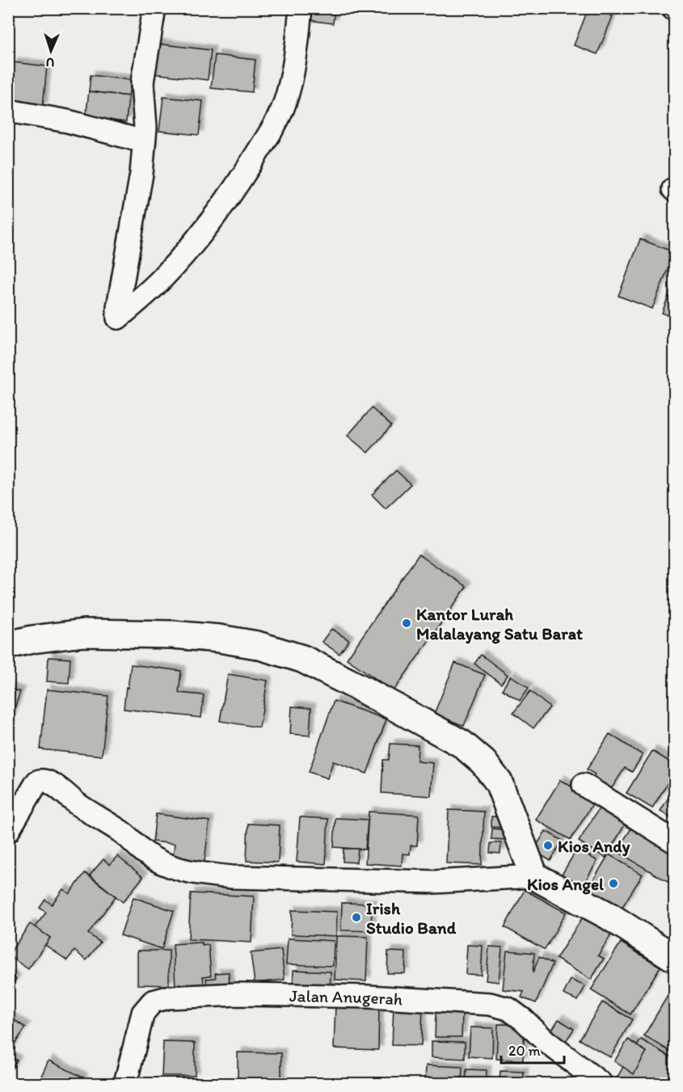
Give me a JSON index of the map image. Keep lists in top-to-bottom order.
{
  "streets": {
    "street": ["Jalan Anugerah"]
  },
  "places": [
    "Kantor Lurah Malalayang Satu Barat",
    "Kios Andy",
    "Kios Angel",
    "Irish Studio Band"
  ],
  "scale_bar": "20 m",
  "north": "bottom"
}
